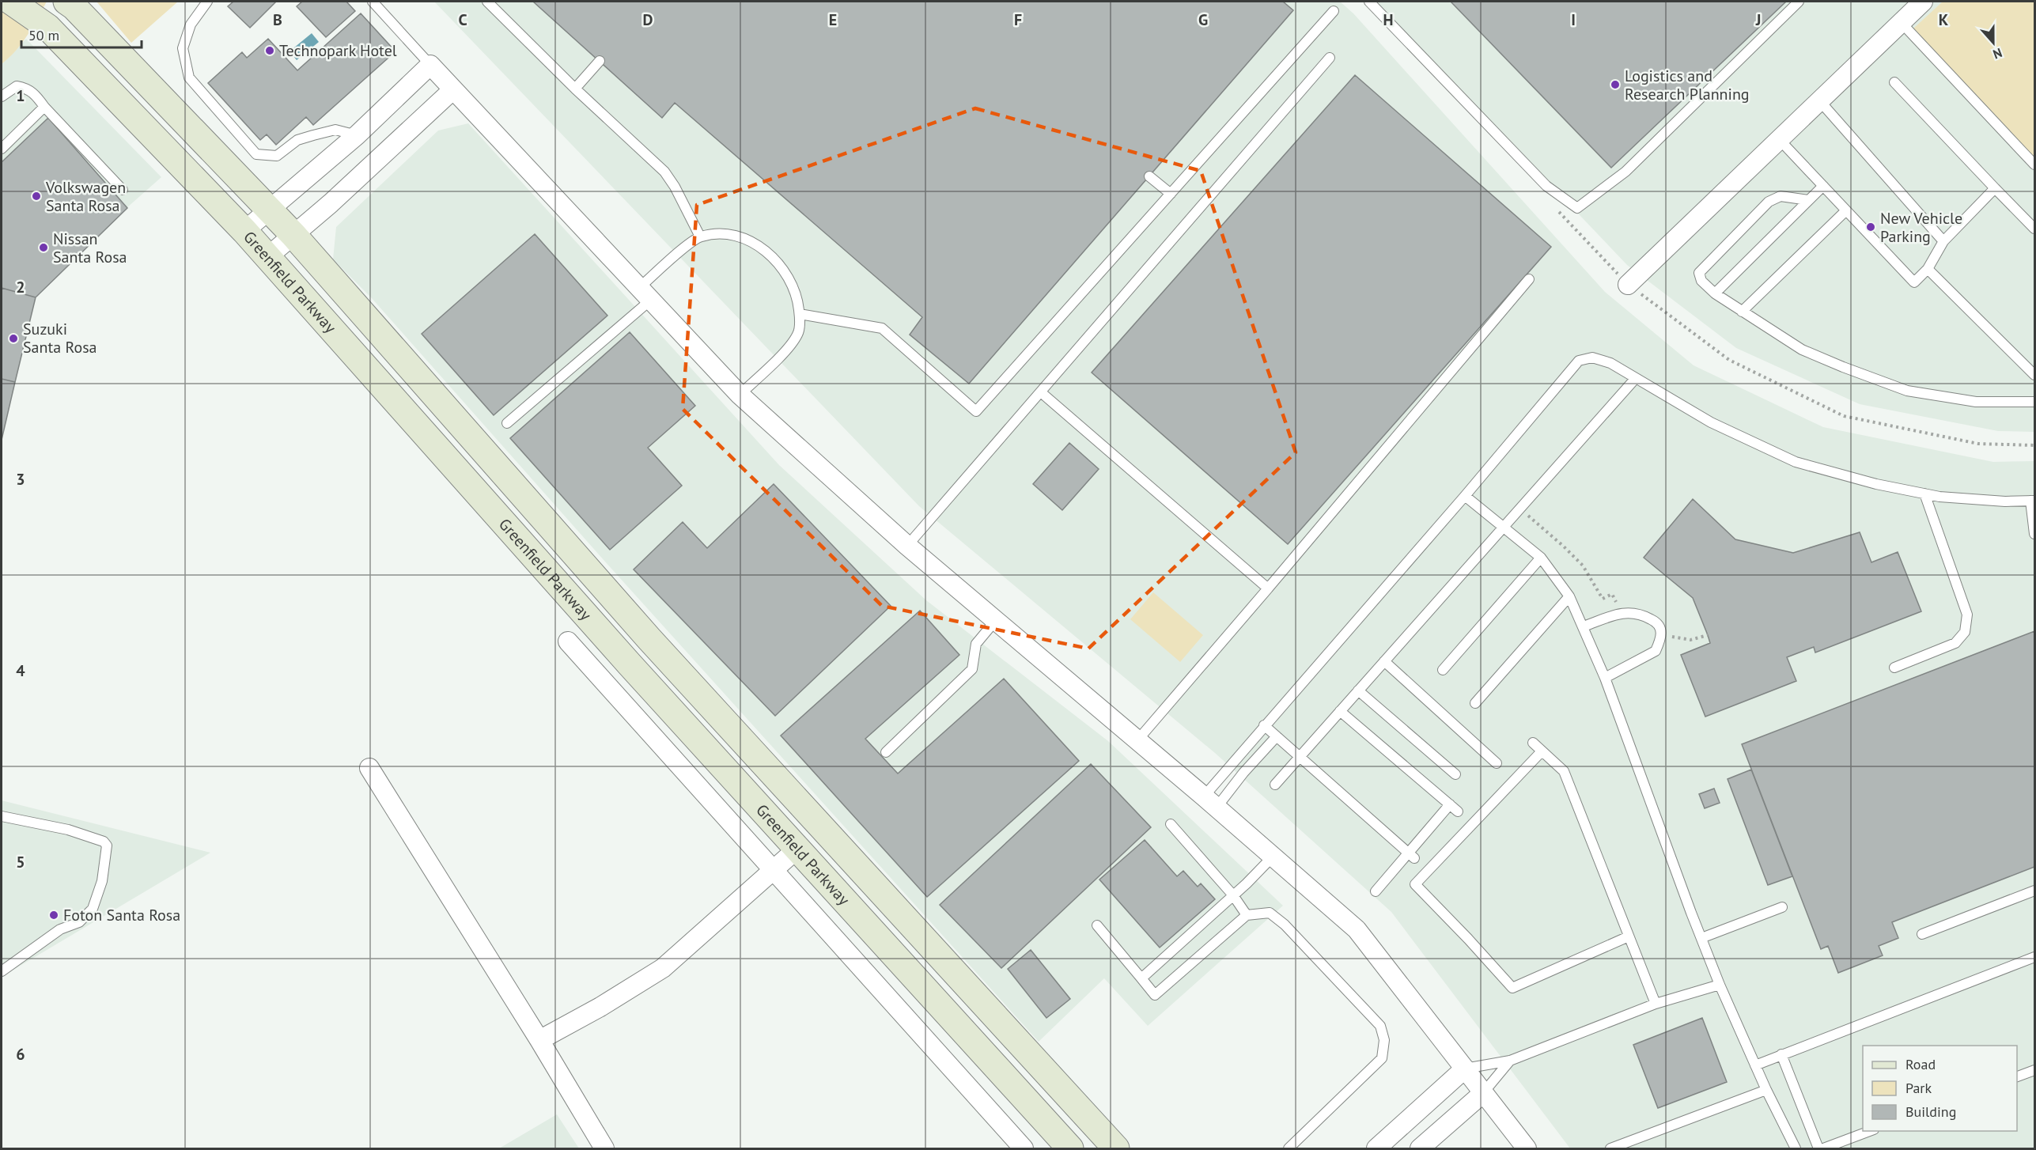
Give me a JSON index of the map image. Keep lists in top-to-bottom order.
{
  "streets": {
    "main road": ["Greenfield Parkway"]
  },
  "places": [
    "Technopark Hotel",
    "Logistics and Research Planning",
    "Volkswagen Santa Rosa",
    "New Vehicle Parking",
    "Nissan Santa Rosa",
    "Suzuki Santa Rosa",
    "Foton Santa Rosa"
  ],
  "legend": ["Road", "Park", "Building"],
  "scale_bar": "50 m",
  "north": "bottom",
  "grid": {
    "columns": [
      "B",
      "C",
      "D",
      "E",
      "F",
      "G",
      "H",
      "I",
      "J",
      "K"
    ],
    "rows": [
      "1",
      "2",
      "3",
      "4",
      "5",
      "6"
    ]
  }
}
